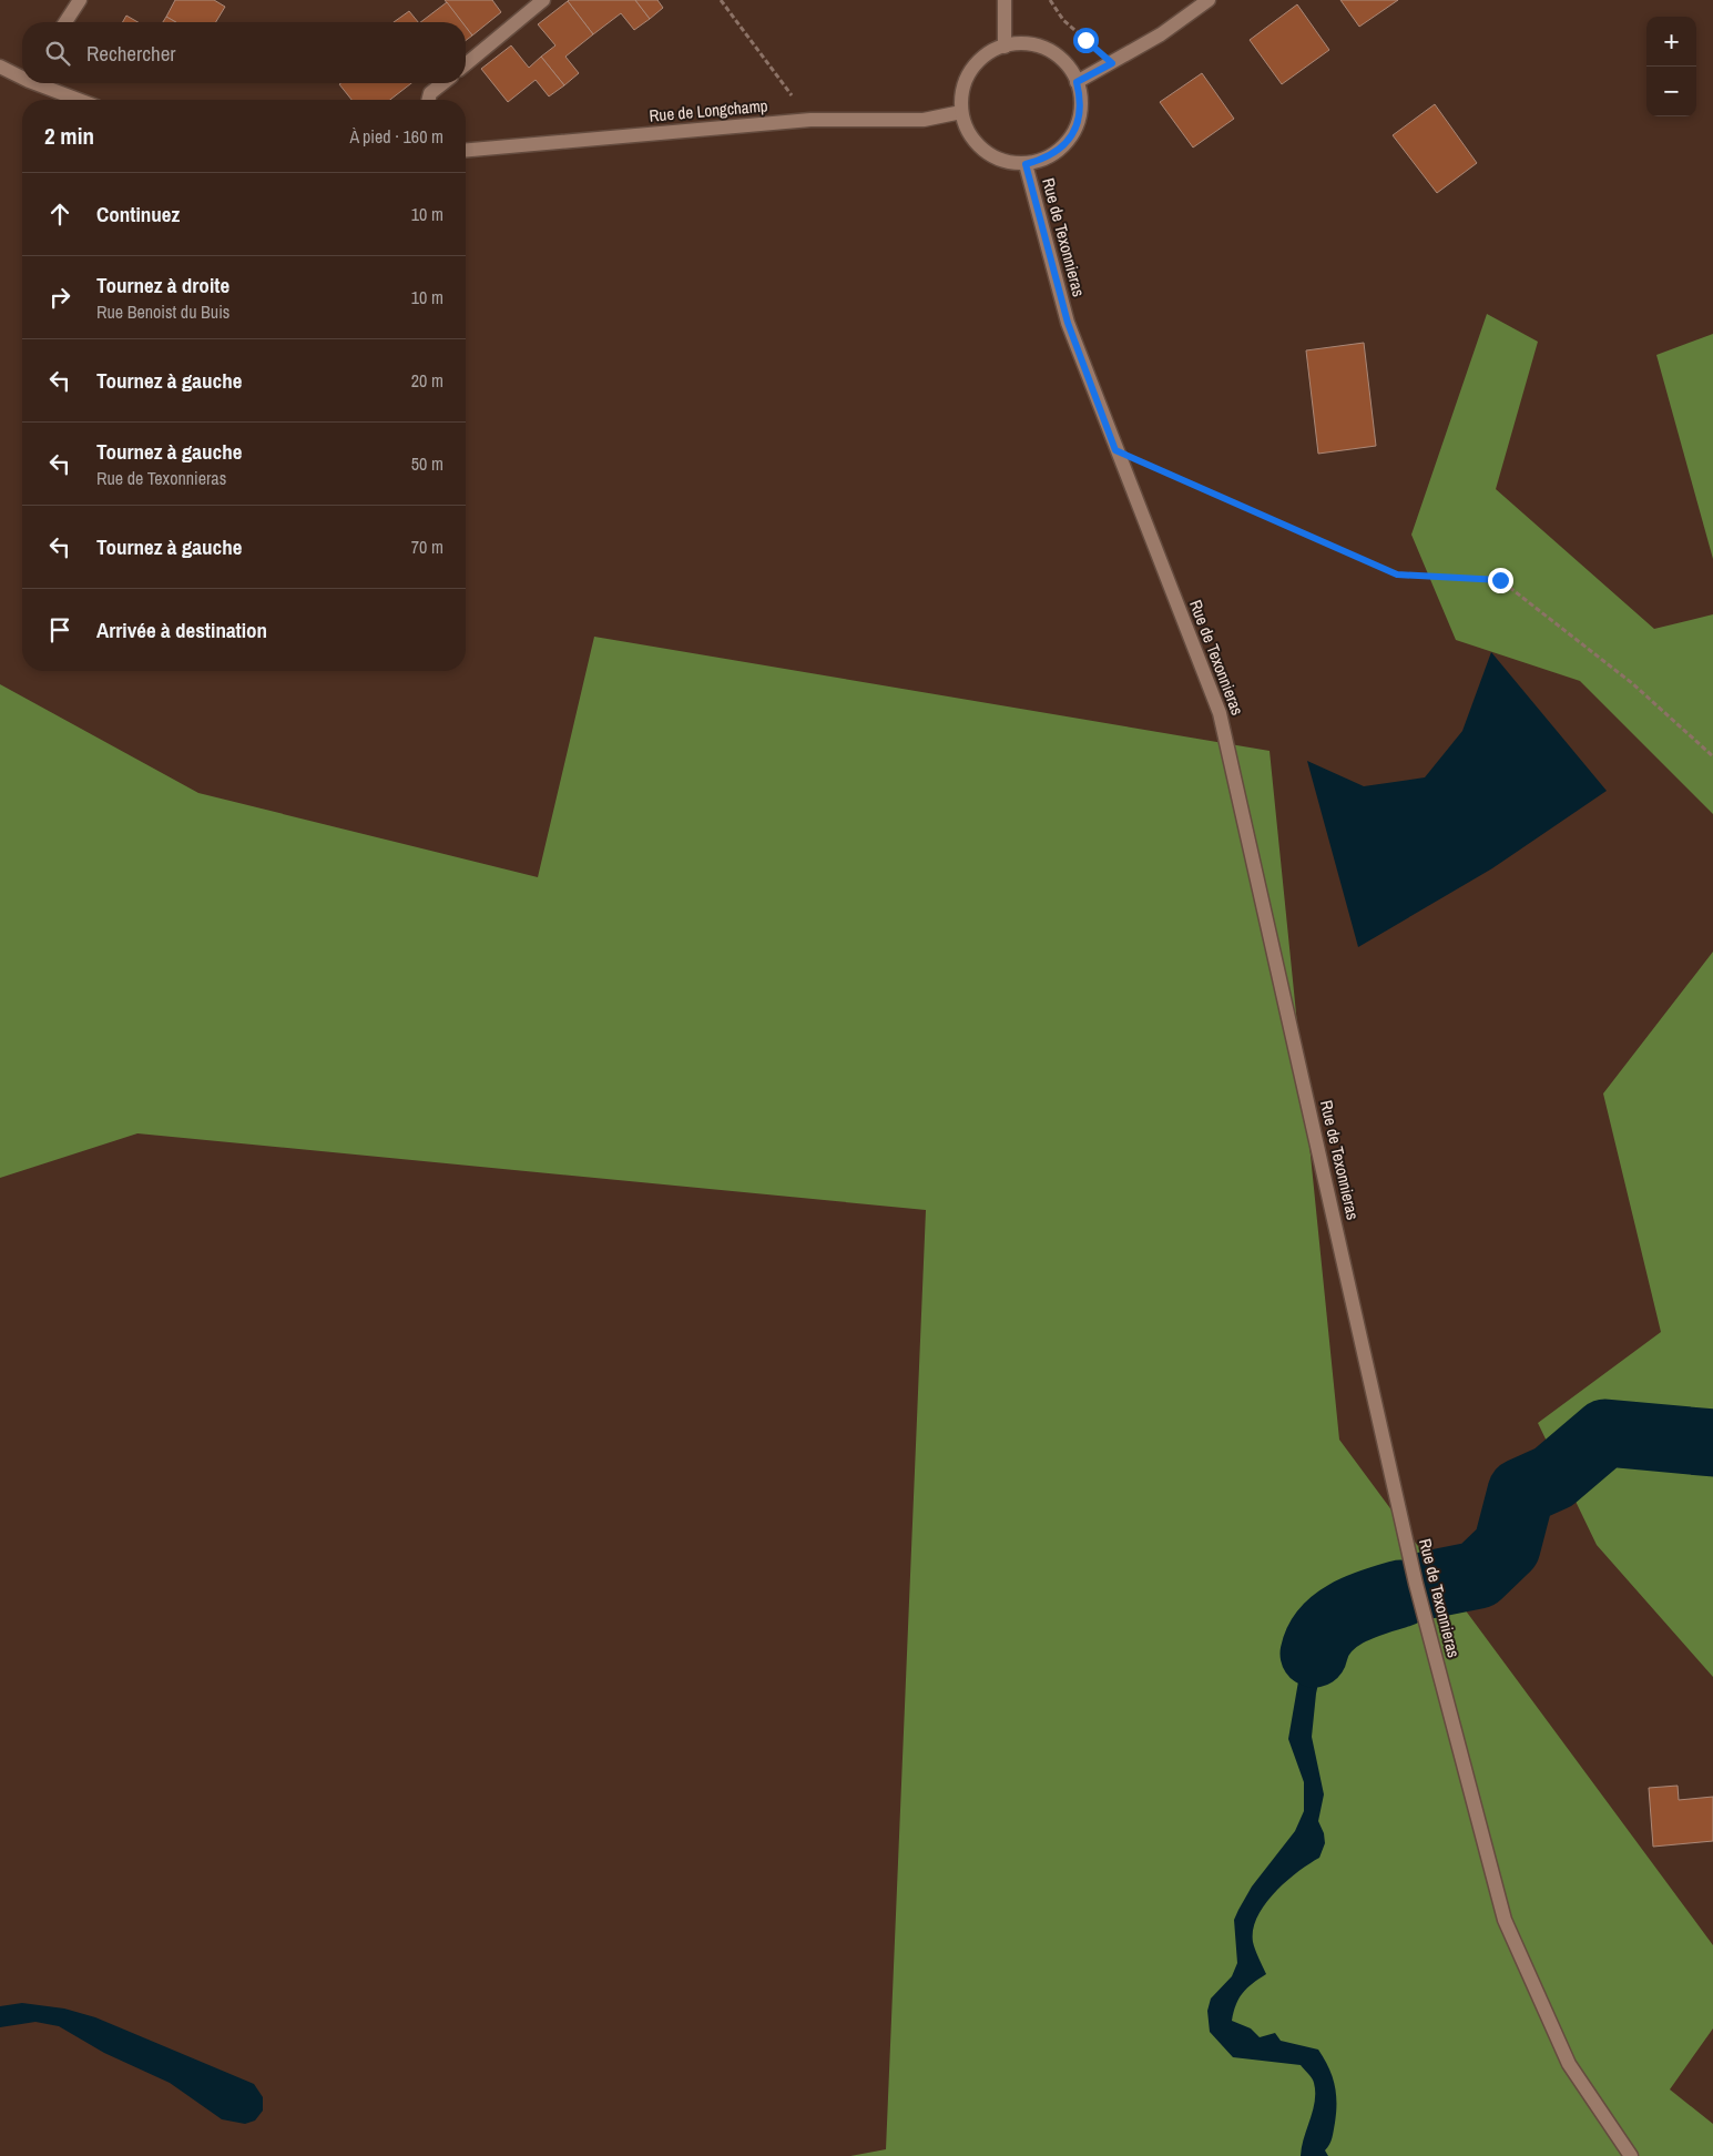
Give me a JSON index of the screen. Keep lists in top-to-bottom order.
{
  "streets": {
    "main road": ["Rue de Longchamp", "Rue de Texonnieras"]
  },
  "crossings": [
    ["Rue de Longchamp", "Rue de Texonnieras"]
  ],
  "page": {
    "map_buttons": ["+", "−"],
    "search": "Rechercher",
    "heading": ["2 min", "À pied · 160 m"],
    "list": [
      ["Continuez", "10 m"],
      ["Tournez à droite", "Rue Benoist du Buis", "10 m"],
      ["Tournez à gauche", "20 m"],
      ["Tournez à gauche", "Rue de Texonnieras", "50 m"],
      ["Tournez à gauche", "70 m"],
      "Arrivée à destination"
    ]
  }
}
